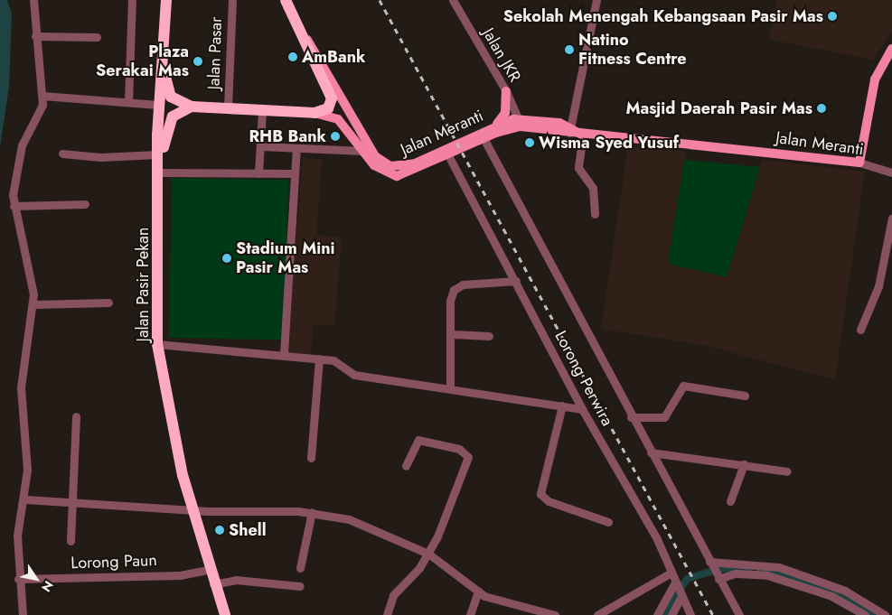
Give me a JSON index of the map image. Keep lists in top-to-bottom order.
{
  "streets": {
    "highway": ["Jalan Pasir Pekan"],
    "main road": ["Jalan Meranti"],
    "street": [
      "Jalan Pasar",
      "Jalan JKR",
      "Lorong Perwira",
      "Lorong Paun"
    ]
  },
  "crossings": [
    ["Jalan JKR", "Jalan Meranti"],
    ["Jalan Meranti", "Lorong Perwira"],
    ["Jalan Pasir Pekan", "Lorong Paun"]
  ],
  "places": [
    "Sekolah Menengah Kebangsaan Pasir Mas",
    "Natino Fitness Centre",
    "AmBank",
    "Plaza Serakai Mas",
    "Masjid Daerah Pasir Mas",
    "RHB Bank",
    "Wisma Syed Yusuf",
    "Stadium Mini Pasir Mas",
    "Shell"
  ],
  "north": "bottom right"
}
